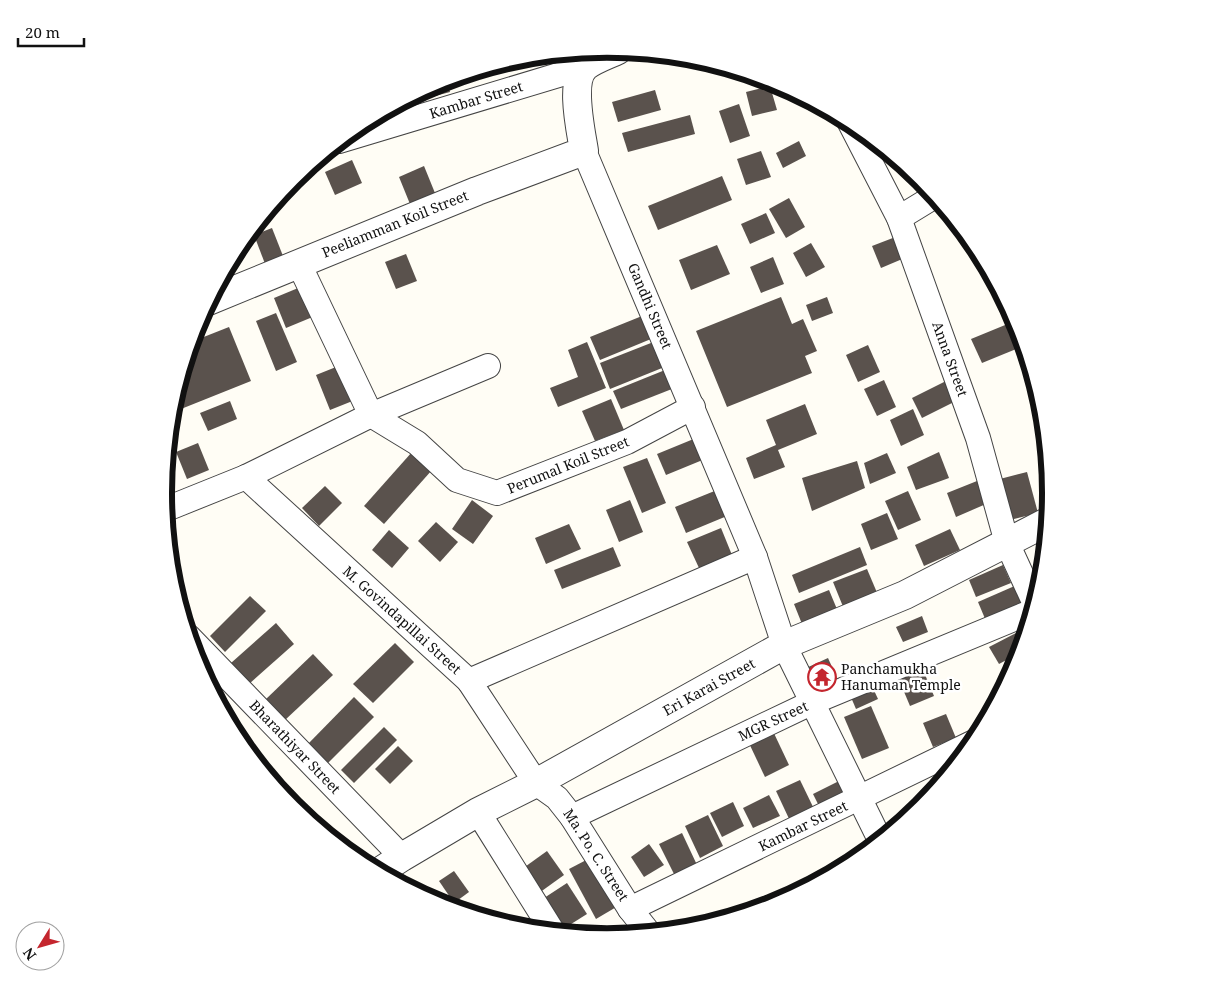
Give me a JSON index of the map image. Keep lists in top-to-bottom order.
{
  "streets": {
    "street": [
      "Kambar Street",
      "Peeliamman Koil Street",
      "Gandhi Street",
      "Anna Street",
      "Perumal Koil Street",
      "M. Govindapillai Street",
      "Eri Karai Street",
      "MGR Street",
      "Bharathiyar Street",
      "Ma. Po. C. Street"
    ]
  },
  "crossings": [
    ["Kambar Street", "Gandhi Street"],
    ["Kambar Street", "Ma. Po. C. Street"],
    ["Peeliamman Koil Street", "Gandhi Street"],
    ["Gandhi Street", "Perumal Koil Street"],
    ["Gandhi Street", "Eri Karai Street"],
    ["Gandhi Street", "MGR Street"],
    ["Anna Street", "Eri Karai Street"],
    ["M. Govindapillai Street", "Eri Karai Street"],
    ["M. Govindapillai Street", "Ma. Po. C. Street"],
    ["Eri Karai Street", "Bharathiyar Street"],
    ["Eri Karai Street", "Ma. Po. C. Street"],
    ["MGR Street", "Ma. Po. C. Street"]
  ],
  "places": {
    "temple": ["Panchamukha Hanuman Temple"]
  },
  "scale_bar": "20 m",
  "north": "bottom left"
}
